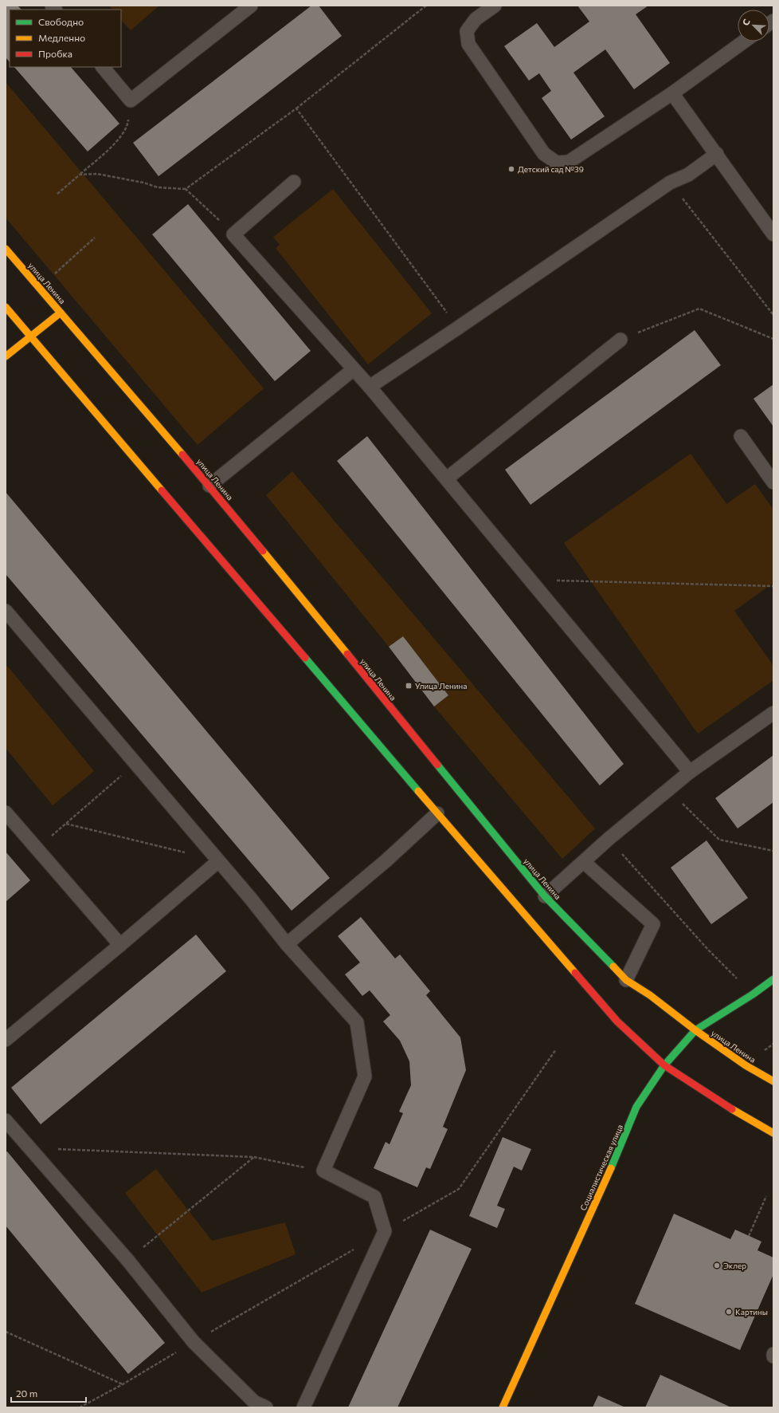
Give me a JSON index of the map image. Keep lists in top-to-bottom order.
{
  "streets": {
    "main road": ["улица Ленина", "Социалистическая улица"]
  },
  "crossings": [
    ["улица Ленина", "Социалистическая улица"]
  ],
  "places": {
    "other": ["Детский сад №39", "Эклер", "Картины"],
    "transit": ["Улица Ленина"]
  },
  "legend": ["Свободно", "Медленно", "Пробка"],
  "scale_bar": "20 m",
  "north": "top left"
}
